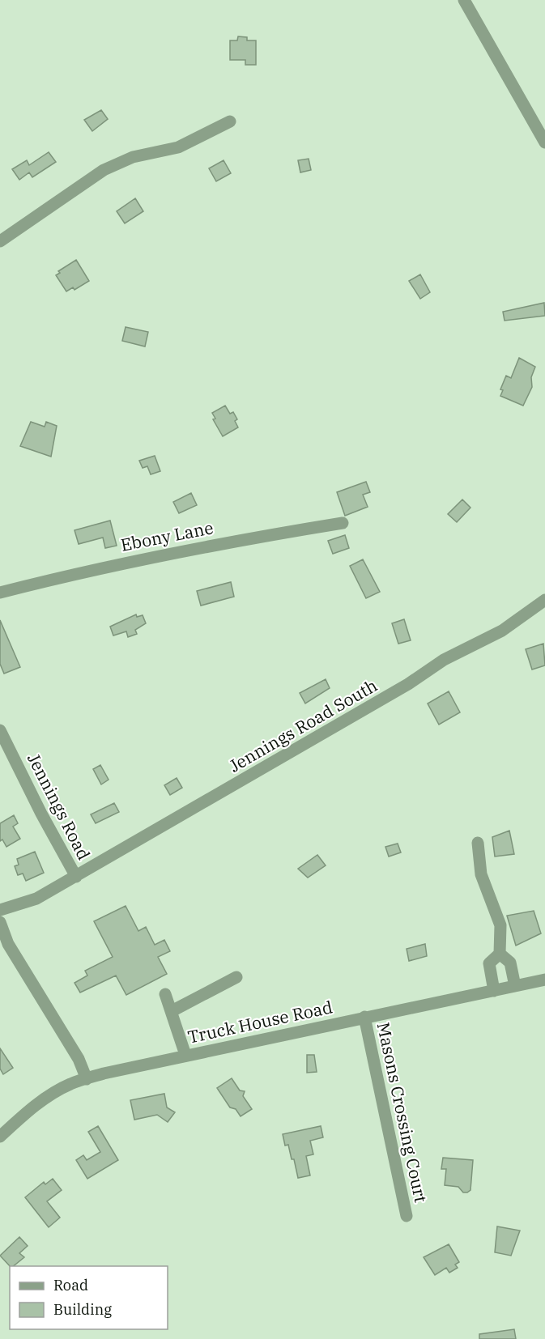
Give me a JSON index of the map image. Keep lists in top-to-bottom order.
{
  "streets": {
    "street": [
      "Ebony Lane",
      "Jennings Road South",
      "Jennings Road",
      "Truck House Road",
      "Masons Crossing Court"
    ]
  },
  "crossings": [
    ["Jennings Road South", "Jennings Road"],
    ["Truck House Road", "Masons Crossing Court"]
  ],
  "legend": ["Road", "Building"]
}
